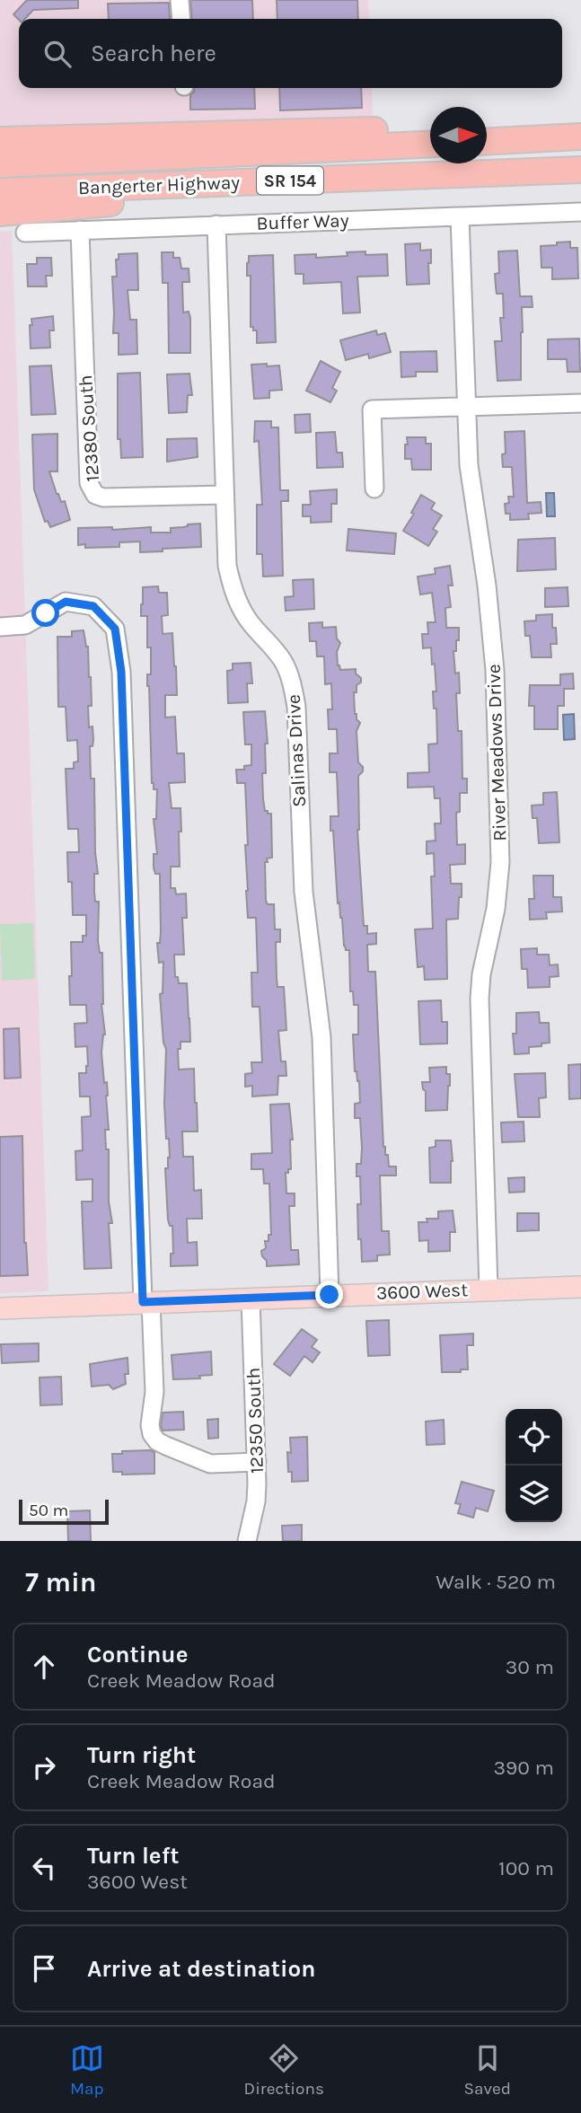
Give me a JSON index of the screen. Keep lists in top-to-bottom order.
{
  "streets": {
    "highway": ["SR 154", "Bangerter Highway"],
    "main road": ["3600 West"],
    "street": [
      "Buffer Way",
      "12380 South",
      "Salinas Drive",
      "River Meadows Drive",
      "12350 South"
    ]
  },
  "crossings": [
    ["Buffer Way", "12380 South"],
    ["Buffer Way", "Salinas Drive"],
    ["Buffer Way", "River Meadows Drive"],
    ["12380 South", "Salinas Drive"],
    ["Salinas Drive", "3600 West"],
    ["River Meadows Drive", "3600 West"],
    ["3600 West", "12350 South"]
  ],
  "scale_bar": "50 m",
  "north": "right",
  "page": {
    "search": "Search here",
    "scale": "50 m",
    "heading": ["7 min", "Walk · 520 m"],
    "list": [
      ["Continue", "Creek Meadow Road", "30 m"],
      ["Turn right", "Creek Meadow Road", "390 m"],
      ["Turn left", "3600 West", "100 m"],
      "Arrive at destination"
    ],
    "nav": ["Map", "Directions", "Saved"]
  }
}
